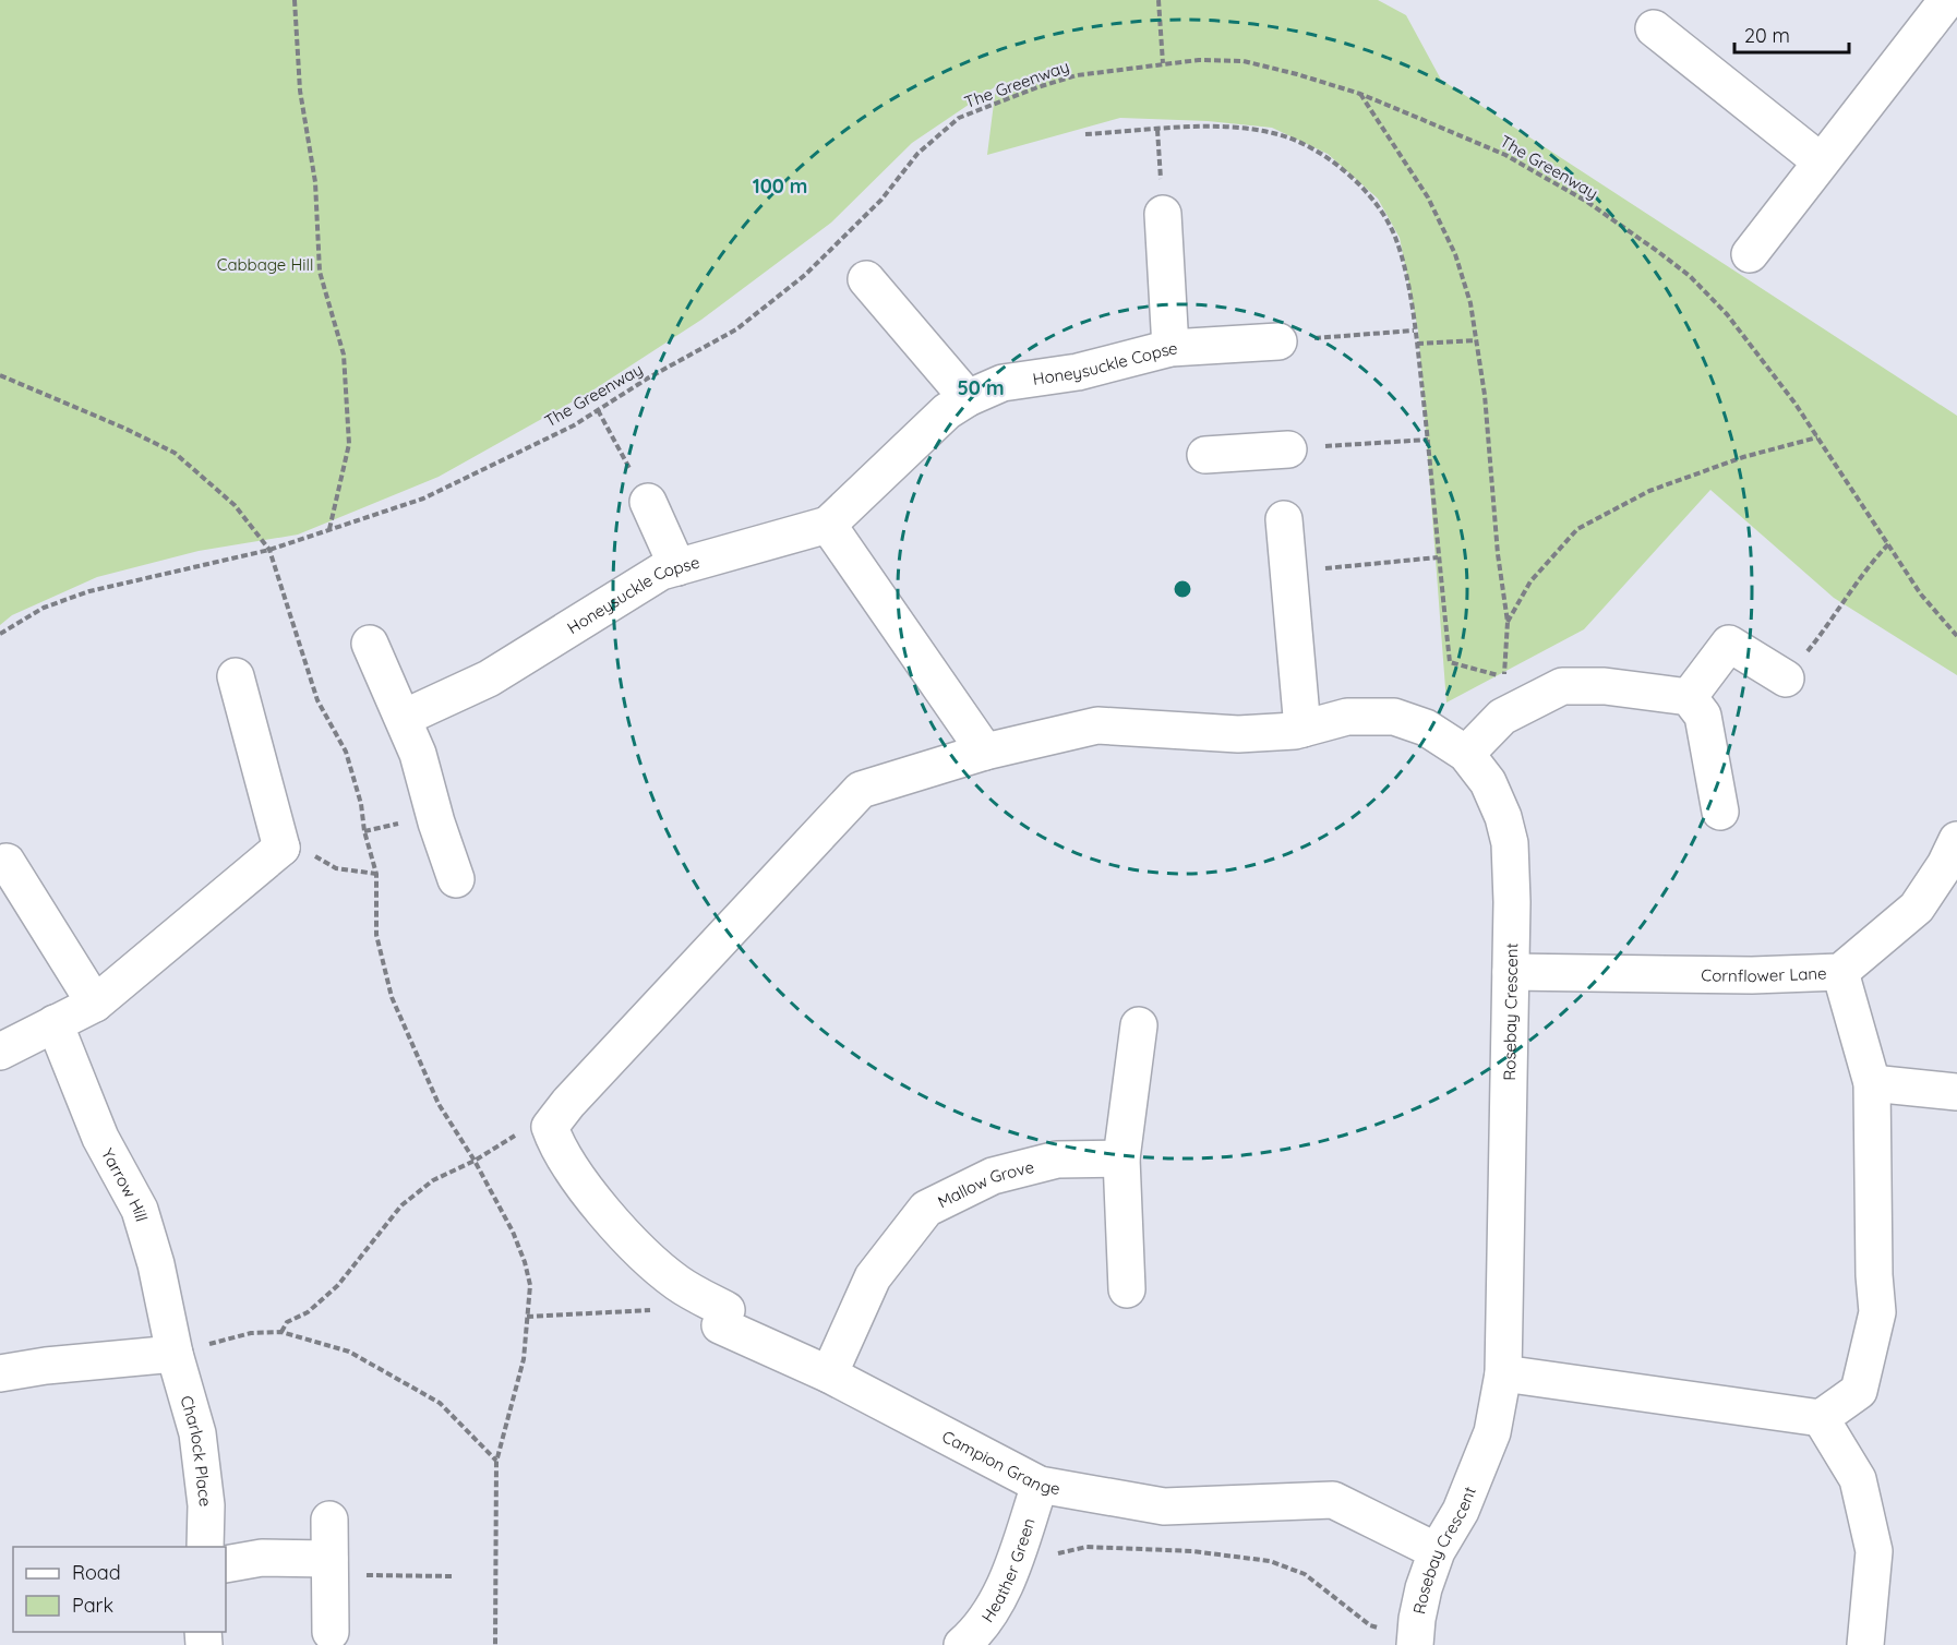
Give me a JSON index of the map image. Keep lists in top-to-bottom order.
{
  "streets": {
    "street": [
      "Honeysuckle Copse",
      "Cornflower Lane",
      "Rosebay Crescent",
      "Mallow Grove",
      "Yarrow Hill",
      "Charlock Place",
      "Campion Grange",
      "Heather Green"
    ],
    "path": ["The Greenway"]
  },
  "crossings": [
    ["Cornflower Lane", "Rosebay Crescent"],
    ["Rosebay Crescent", "Campion Grange"],
    ["Mallow Grove", "Campion Grange"],
    ["Yarrow Hill", "Charlock Place"],
    ["Campion Grange", "Heather Green"]
  ],
  "parks": ["Cabbage Hill"],
  "legend": ["Road", "Park"],
  "scale_bar": "20 m",
  "rings": ["100 m", "50 m"]
}
